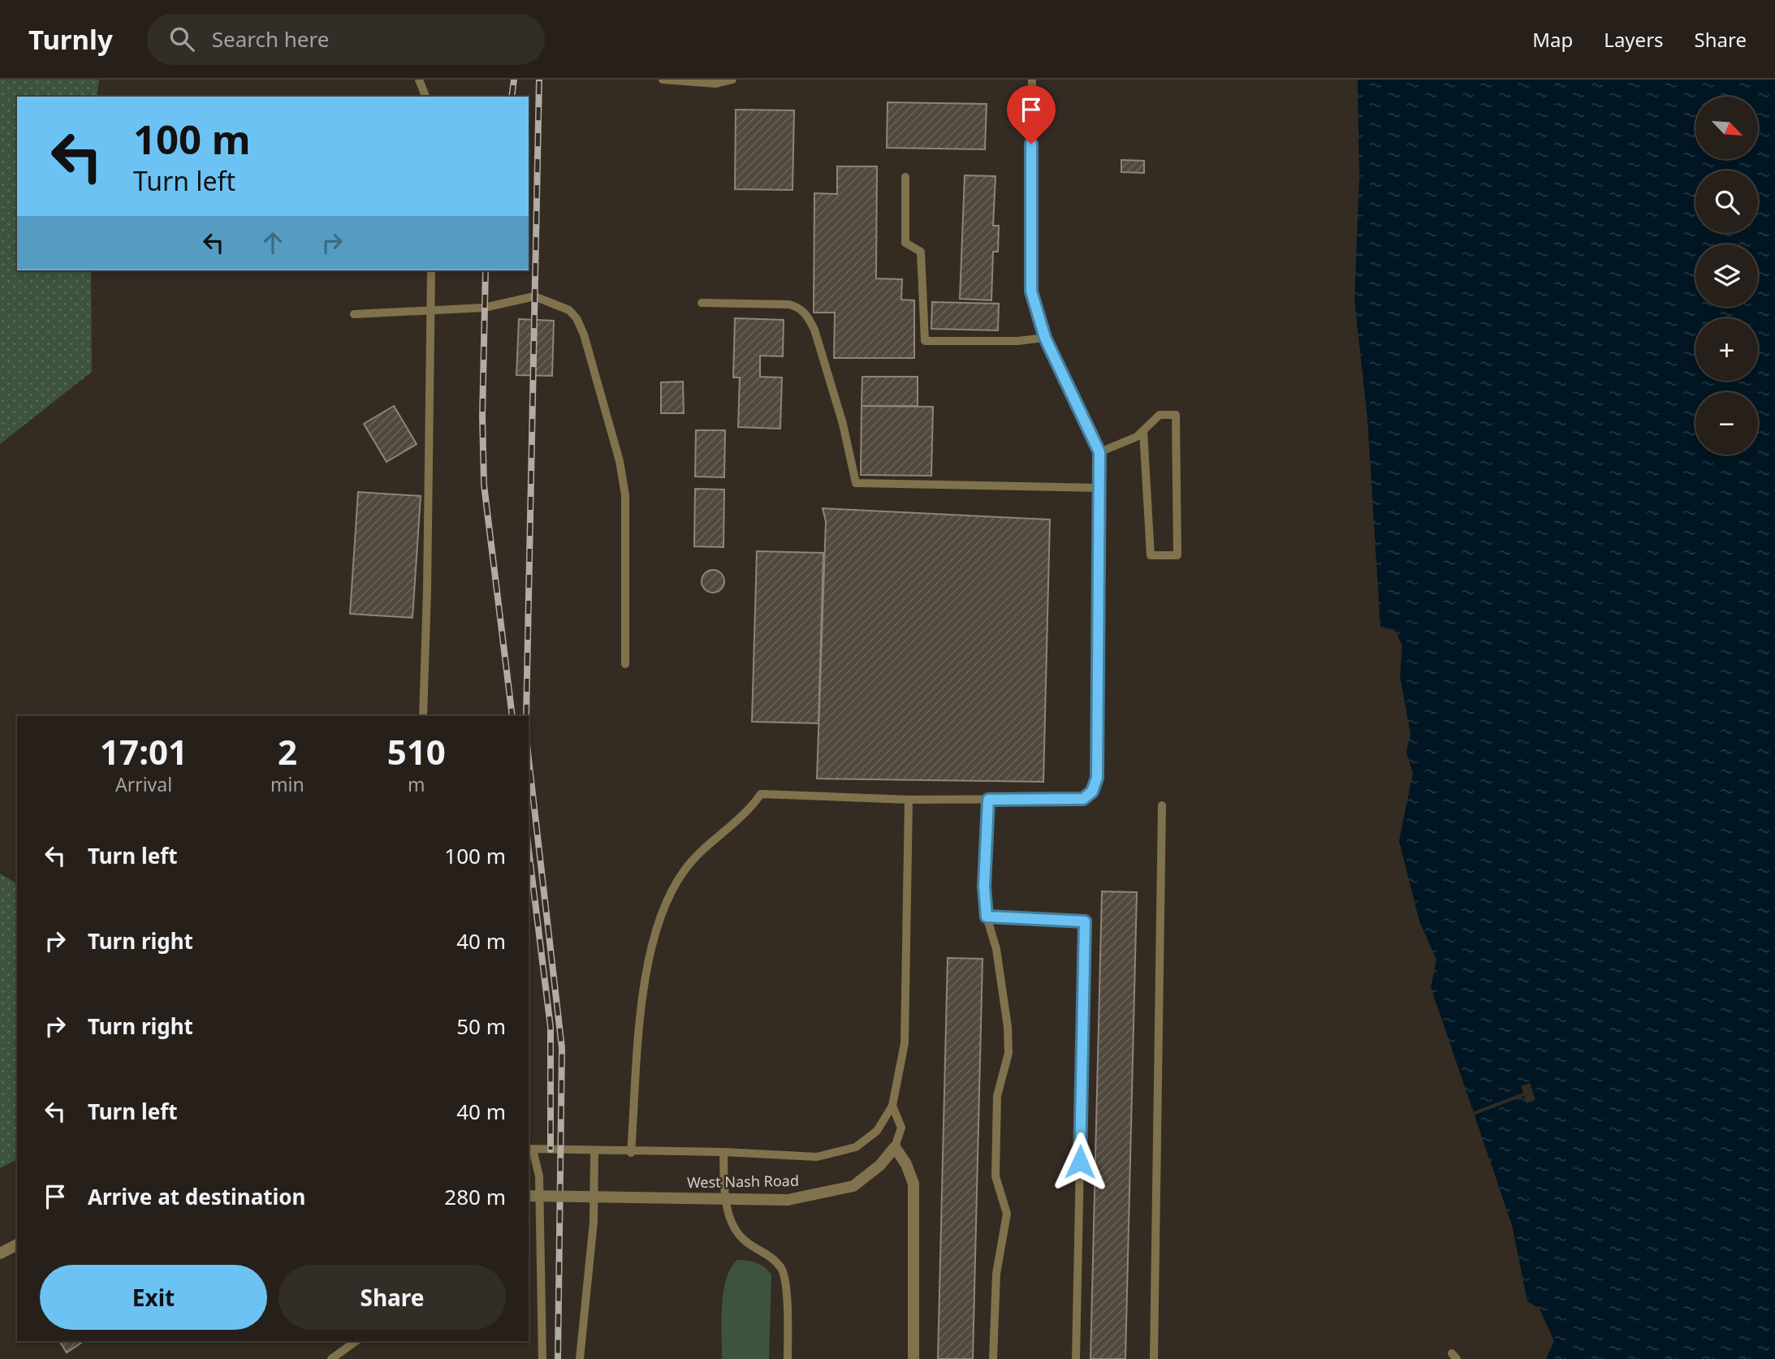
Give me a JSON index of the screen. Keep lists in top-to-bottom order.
{
  "streets": {
    "street": ["West Nash Road"]
  },
  "north": "bottom right",
  "page": {
    "header": "Turnly",
    "search": "Search here",
    "nav": ["Map", "Layers", "Share"],
    "map_buttons": ["+", "−"],
    "turn": ["100 m", "Turn left"],
    "eta": [
      "17:01",
      "Arrival",
      "2",
      "min",
      "510",
      "m"
    ],
    "list": [
      {
        "name": "Turn left",
        "value": "100 m"
      },
      {
        "name": "Turn right",
        "value": "40 m"
      },
      {
        "name": "Turn right",
        "value": "50 m"
      },
      {
        "name": "Turn left",
        "value": "40 m"
      },
      {
        "name": "Arrive at destination",
        "value": "280 m"
      }
    ],
    "buttons": ["Exit", "Share"]
  }
}
